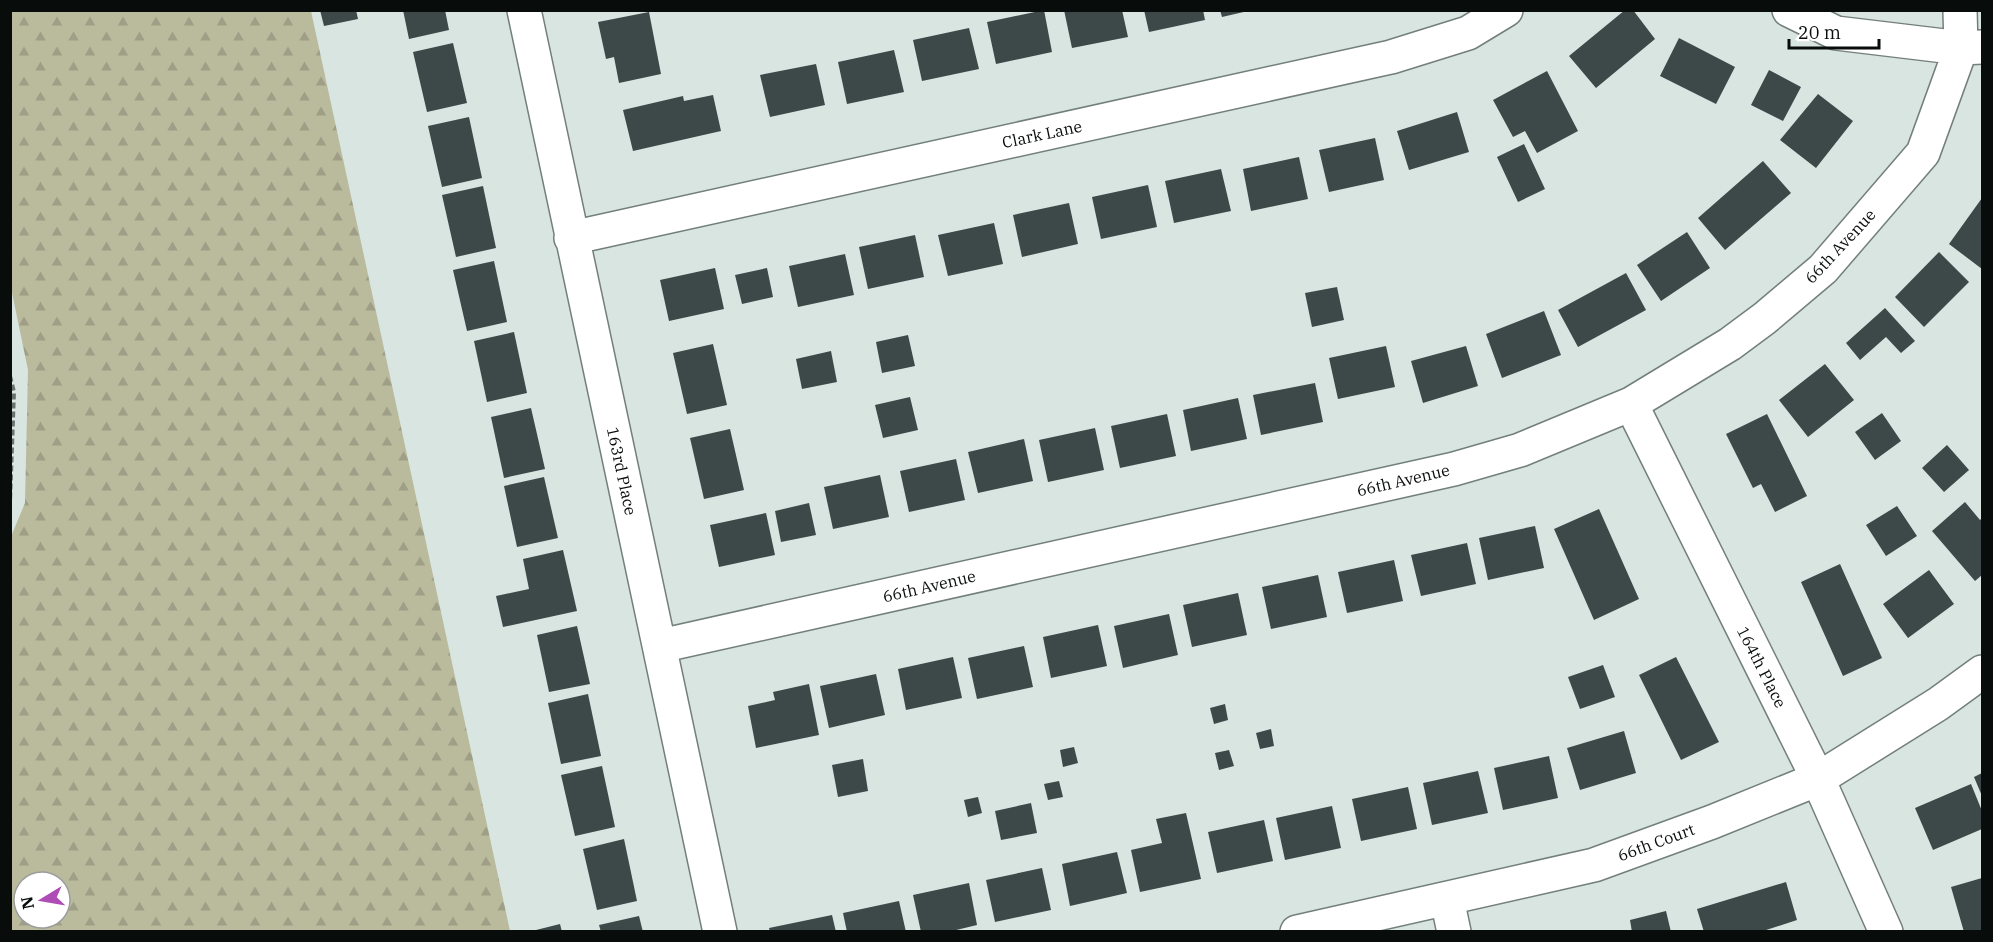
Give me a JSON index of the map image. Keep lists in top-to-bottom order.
{
  "streets": {
    "street": [
      "Clark Lane",
      "66th Avenue",
      "163rd Place",
      "164th Place",
      "66th Court"
    ]
  },
  "crossings": [
    ["Clark Lane", "163rd Place"],
    ["66th Avenue", "163rd Place"],
    ["66th Avenue", "164th Place"],
    ["164th Place", "66th Court"]
  ],
  "scale_bar": "20 m",
  "north": "left"
}
